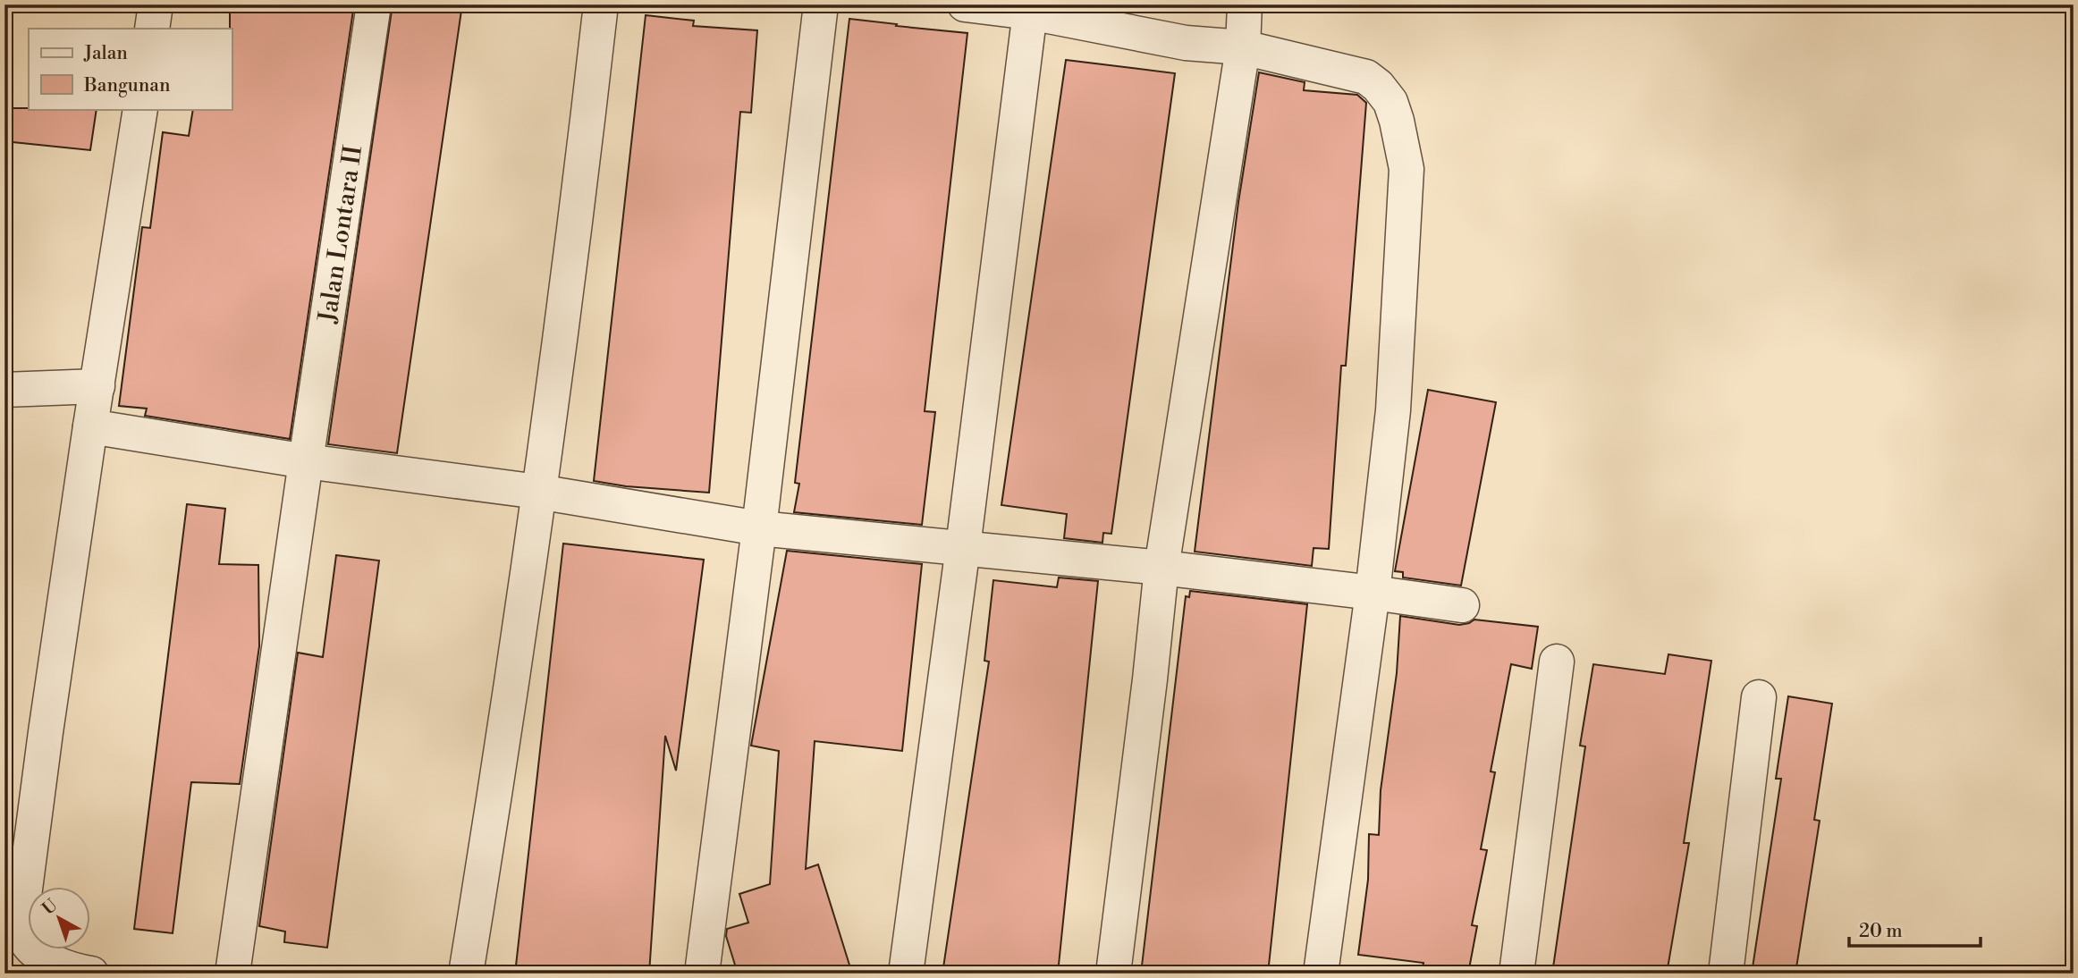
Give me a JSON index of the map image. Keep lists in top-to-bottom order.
{
  "streets": {
    "street": ["Jalan Lontara II"]
  },
  "legend": ["Jalan", "Bangunan"],
  "scale_bar": "20 m",
  "north": "top left"
}
